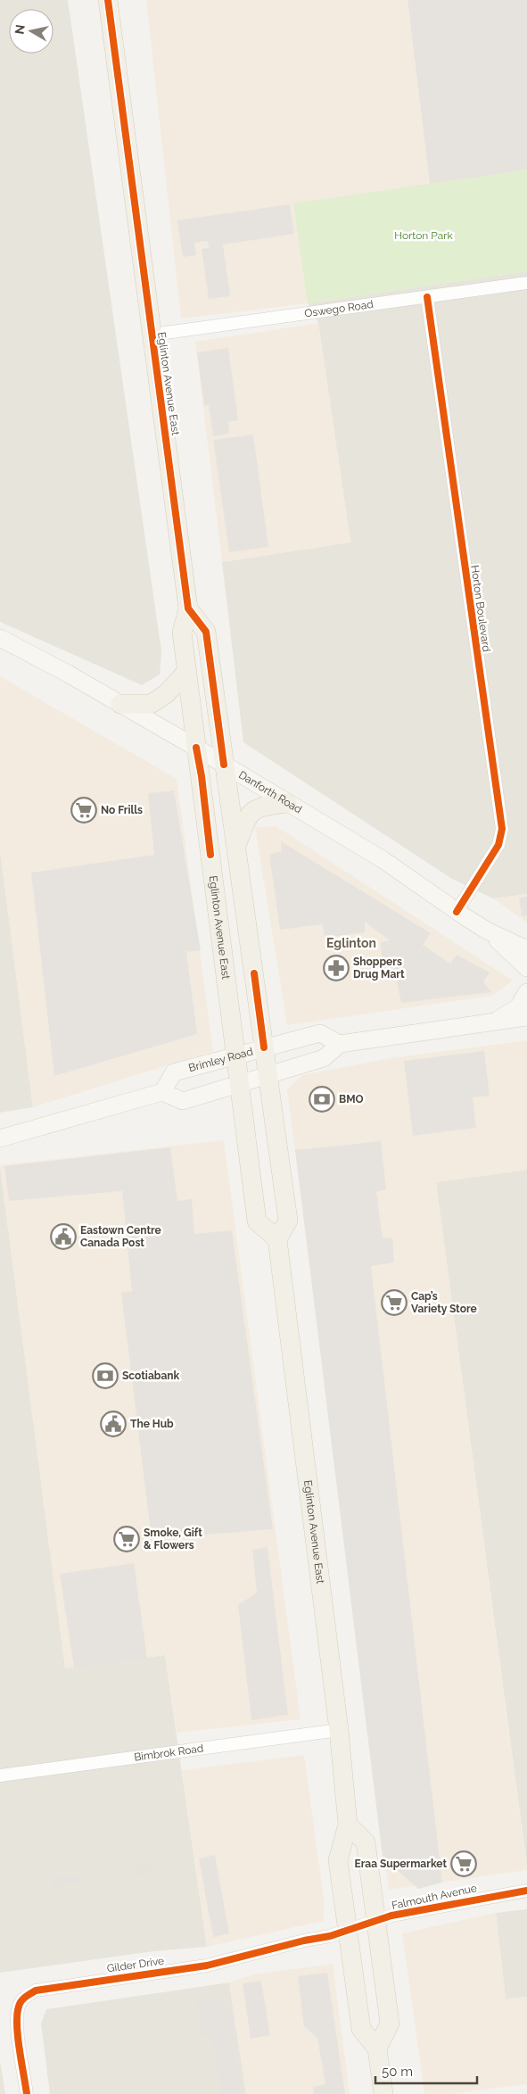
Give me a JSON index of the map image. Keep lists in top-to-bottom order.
{
  "streets": {
    "main road": ["Eglinton Avenue East", "Danforth Road", "Brimley Road"],
    "street": [
      "Oswego Road",
      "Horton Boulevard",
      "Bimbrok Road",
      "Falmouth Avenue",
      "Gilder Drive"
    ]
  },
  "crossings": [
    ["Oswego Road", "Eglinton Avenue East"],
    ["Oswego Road", "Horton Boulevard"],
    ["Eglinton Avenue East", "Danforth Road"],
    ["Eglinton Avenue East", "Brimley Road"],
    ["Eglinton Avenue East", "Bimbrok Road"],
    ["Eglinton Avenue East", "Falmouth Avenue"],
    ["Eglinton Avenue East", "Gilder Drive"],
    ["Horton Boulevard", "Danforth Road"],
    ["Falmouth Avenue", "Gilder Drive"]
  ],
  "districts": ["Eglinton"],
  "parks": ["Horton Park"],
  "places": {
    "supermarket": [
      "No Frills",
      "Cap’s Variety Store",
      "Smoke, Gift & Flowers",
      "Eraa Supermarket"
    ],
    "pharmacy": ["Shoppers Drug Mart"],
    "bank": ["BMO", "Scotiabank"],
    "public building": ["Eastown Centre Canada Post", "The Hub"]
  },
  "scale_bar": "50 m",
  "north": "left"
}
